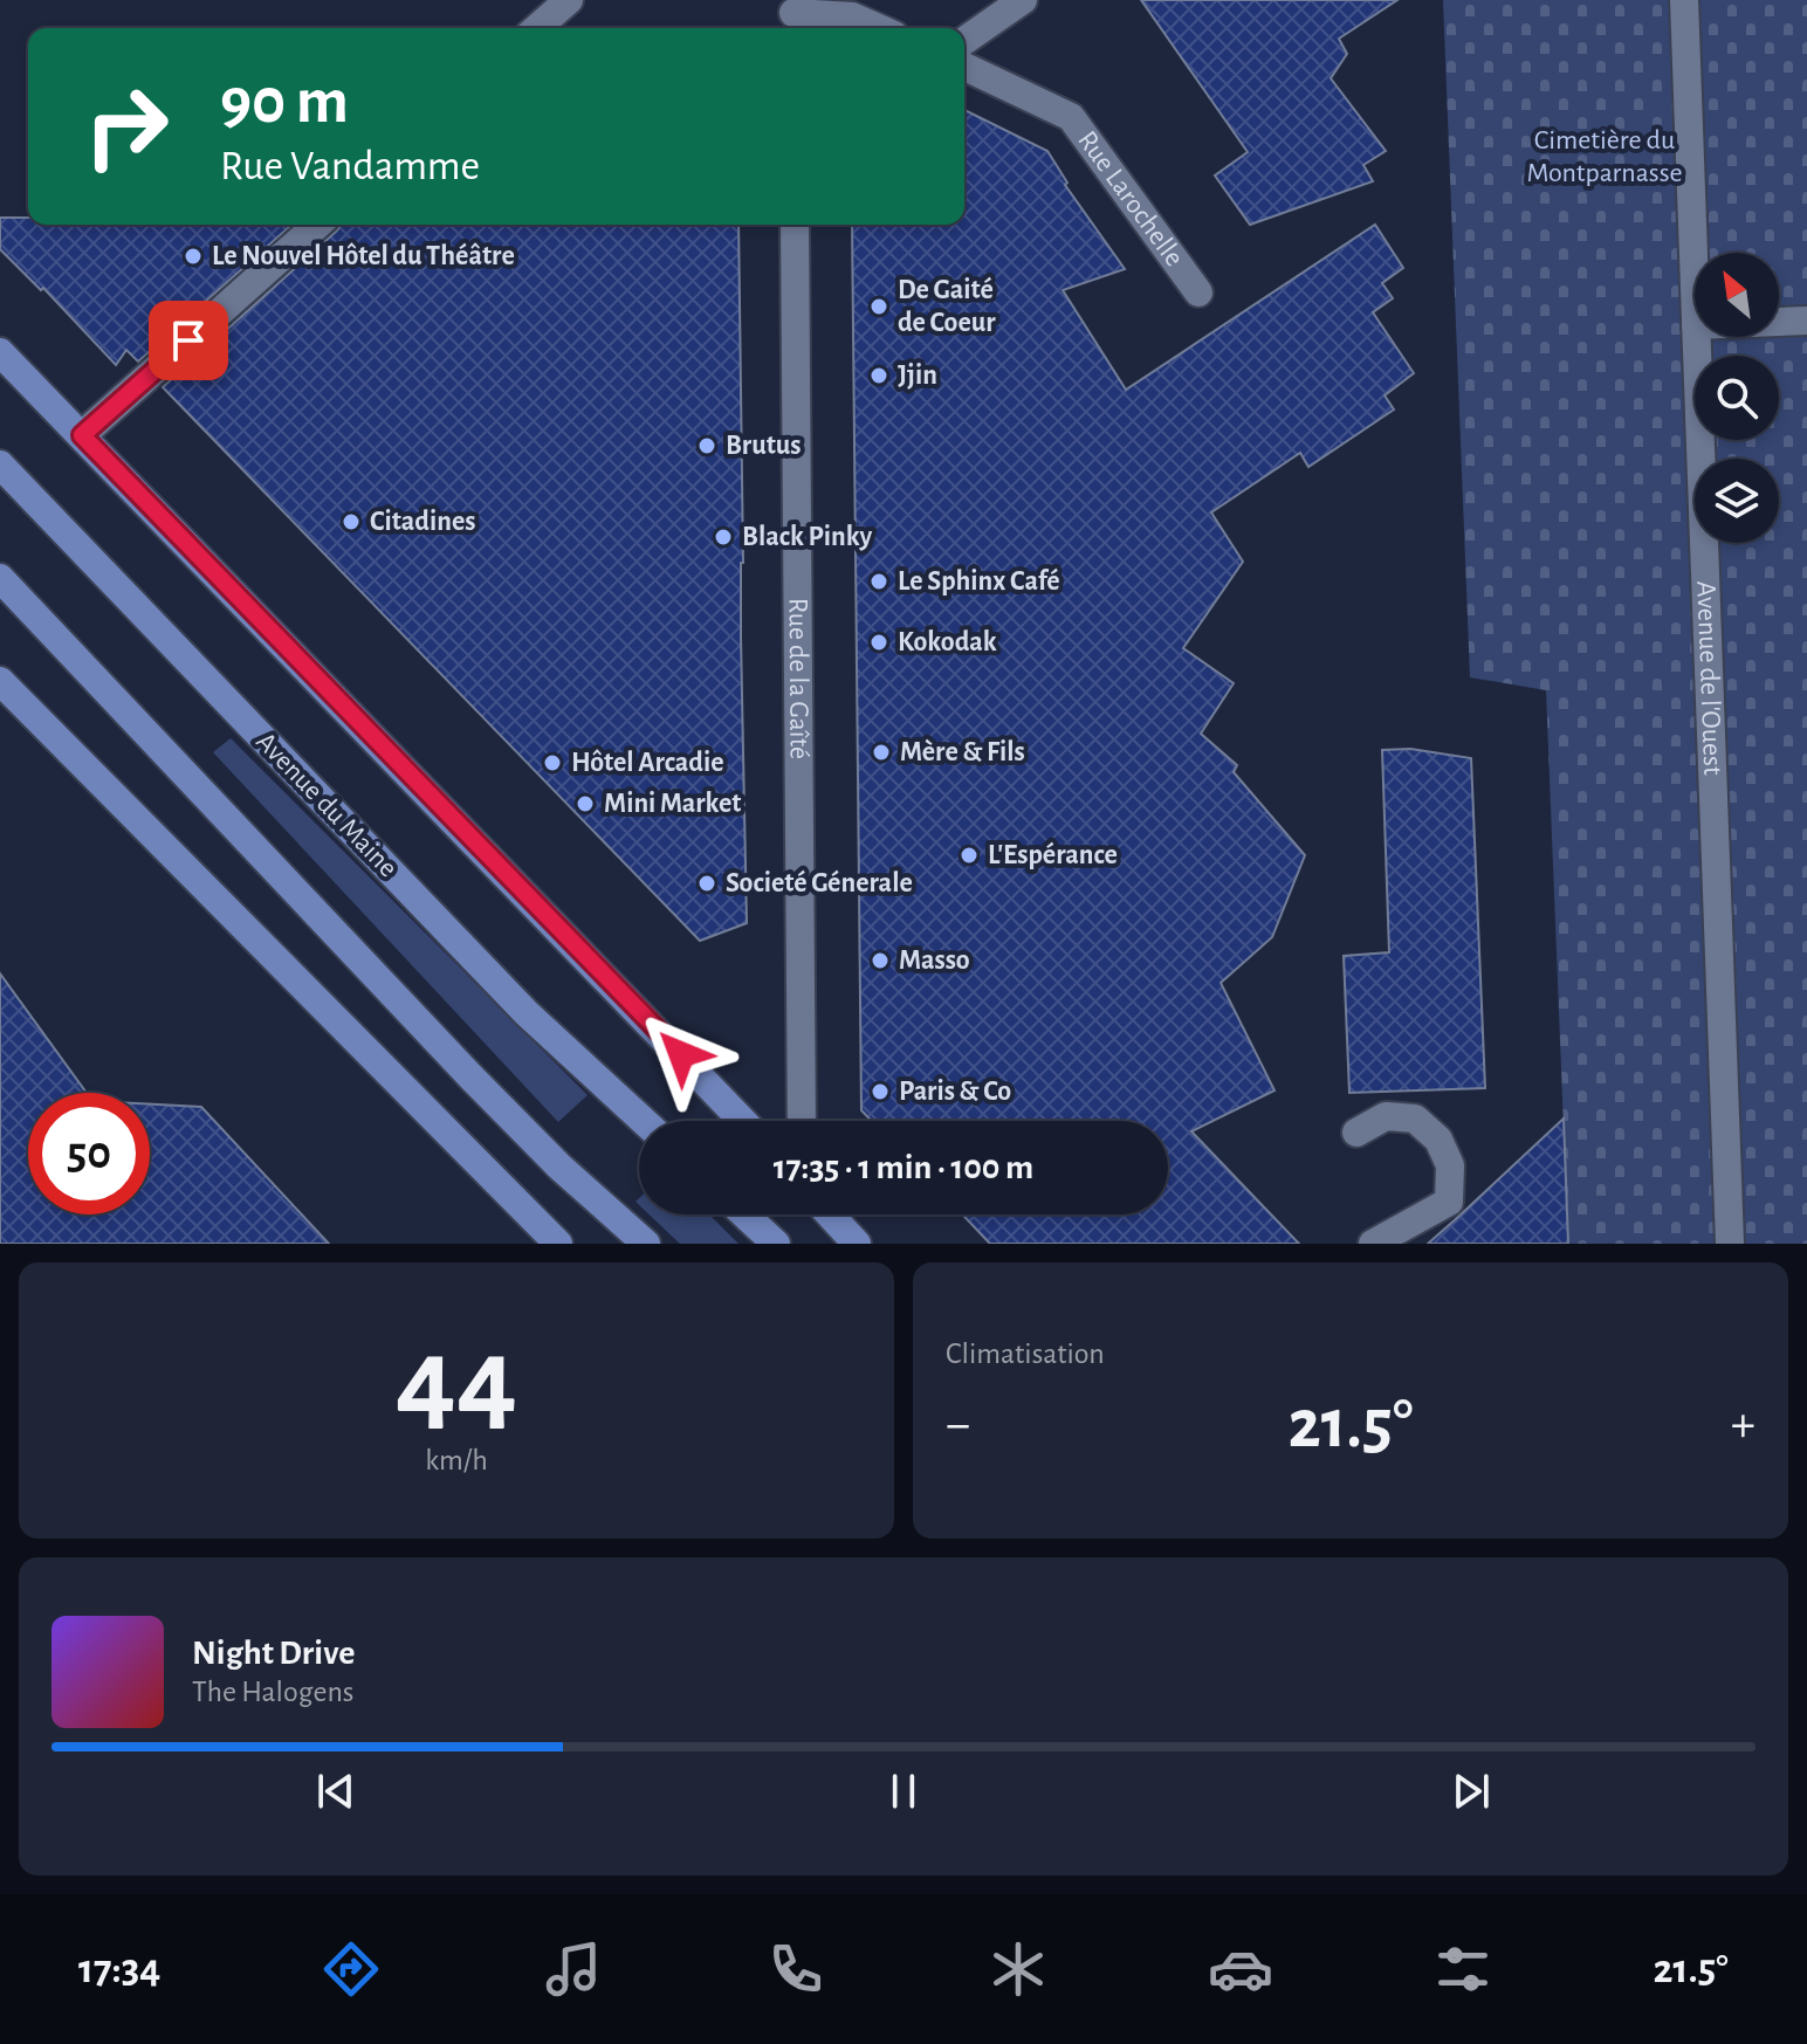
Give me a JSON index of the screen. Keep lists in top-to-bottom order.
{
  "streets": {
    "main road": ["Avenue du Maine"],
    "street": ["Rue Larochelle", "Rue de la Gaîté", "Avenue de l'Ouest"]
  },
  "parks": ["Cimetière du Montparnasse"],
  "places": [
    "Le Nouvel Hôtel du Théâtre",
    "De Gaité de Coeur",
    "Jjin",
    "Brutus",
    "Citadines",
    "Black Pinky",
    "Le Sphinx Café",
    "Kokodak",
    "Mère & Fils",
    "Hôtel Arcadie",
    "Mini Market",
    "L'Espérance",
    "Societé Génerale",
    "Masso",
    "Paris & Co"
  ],
  "north": "top left",
  "page": {
    "turn": ["90 m", "Rue Vandamme"],
    "limit": "50",
    "trip": "17:35 · 1 min · 100 m",
    "tile": [
      ["44", "km/h"],
      "Climatisation"
    ],
    "heat": ["−", "21.5°", "+"],
    "song": ["Night Drive", "The Halogens"],
    "tabs": ["17:34", "21.5°"]
  }
}
